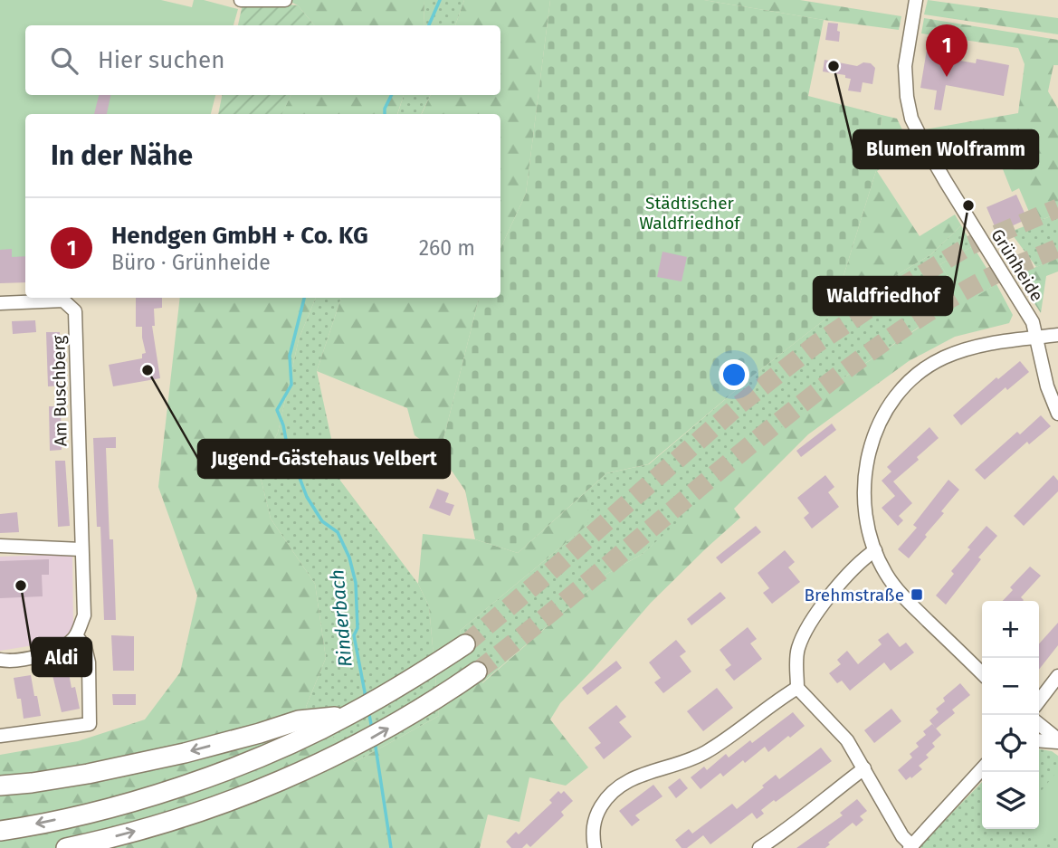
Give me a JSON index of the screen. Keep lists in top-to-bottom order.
{
  "streets": {
    "street": ["Grünheide", "Am Buschberg"]
  },
  "water": ["Rinderbach"],
  "parks": ["Städtischer Waldfriedhof"],
  "places": {
    "other": [
      "Blumen Wolframm",
      "Waldfriedhof",
      "Jugend-Gästehaus Velbert",
      "Aldi"
    ],
    "transit": ["Brehmstraße"]
  },
  "page": {
    "pins": "1",
    "search": "Hier suchen",
    "heading": "In der Nähe",
    "list": [
      {
        "mark": "1",
        "name": "Hendgen GmbH + Co. KG",
        "note": "Büro · Grünheide",
        "value": "260 m"
      }
    ],
    "map_buttons": ["+", "−"]
  }
}
